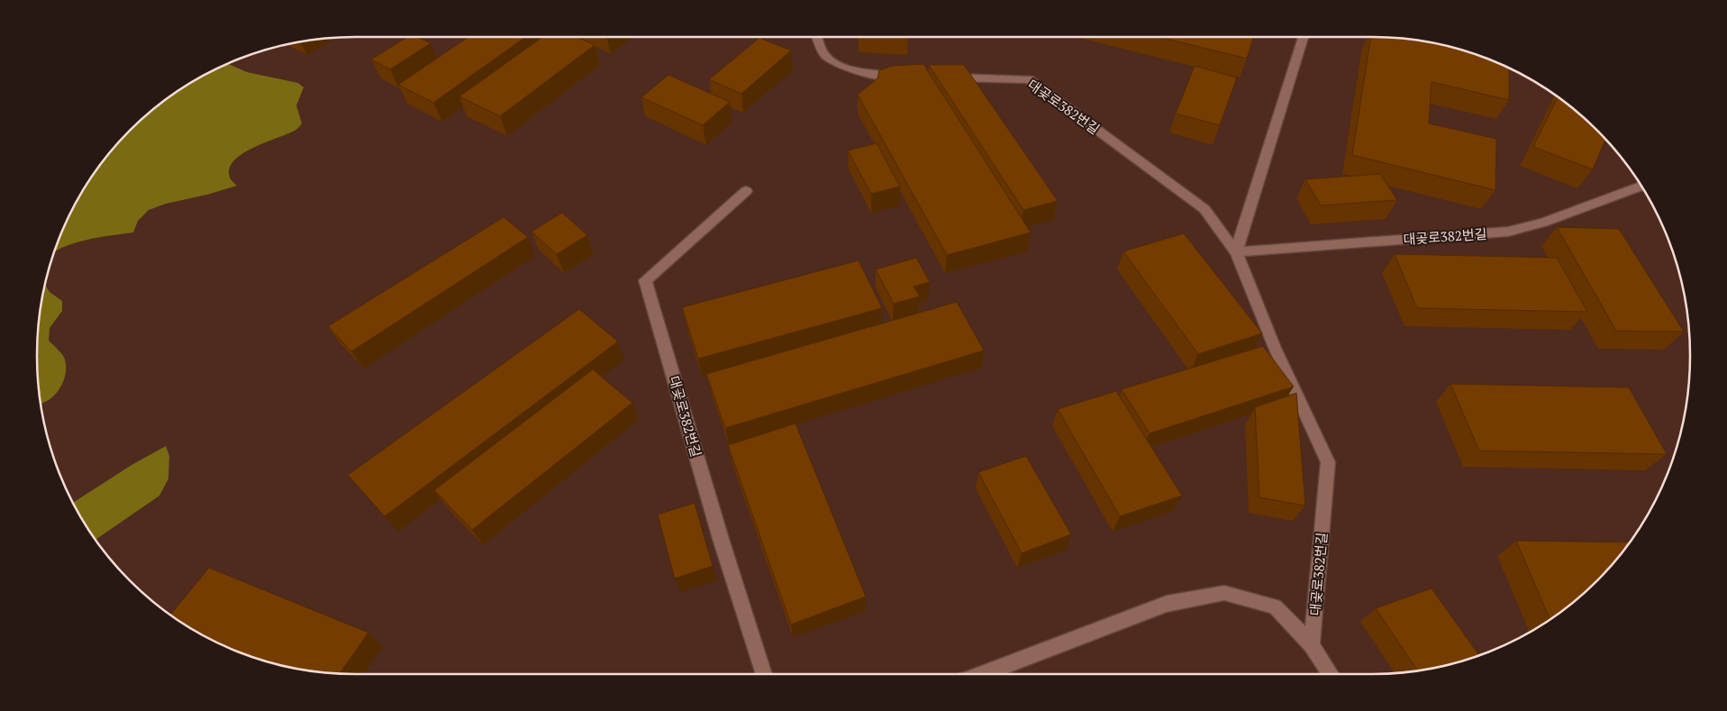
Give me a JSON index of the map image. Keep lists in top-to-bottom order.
{
  "streets": {
    "lane": ["대곶로382번길"]
  }
}
